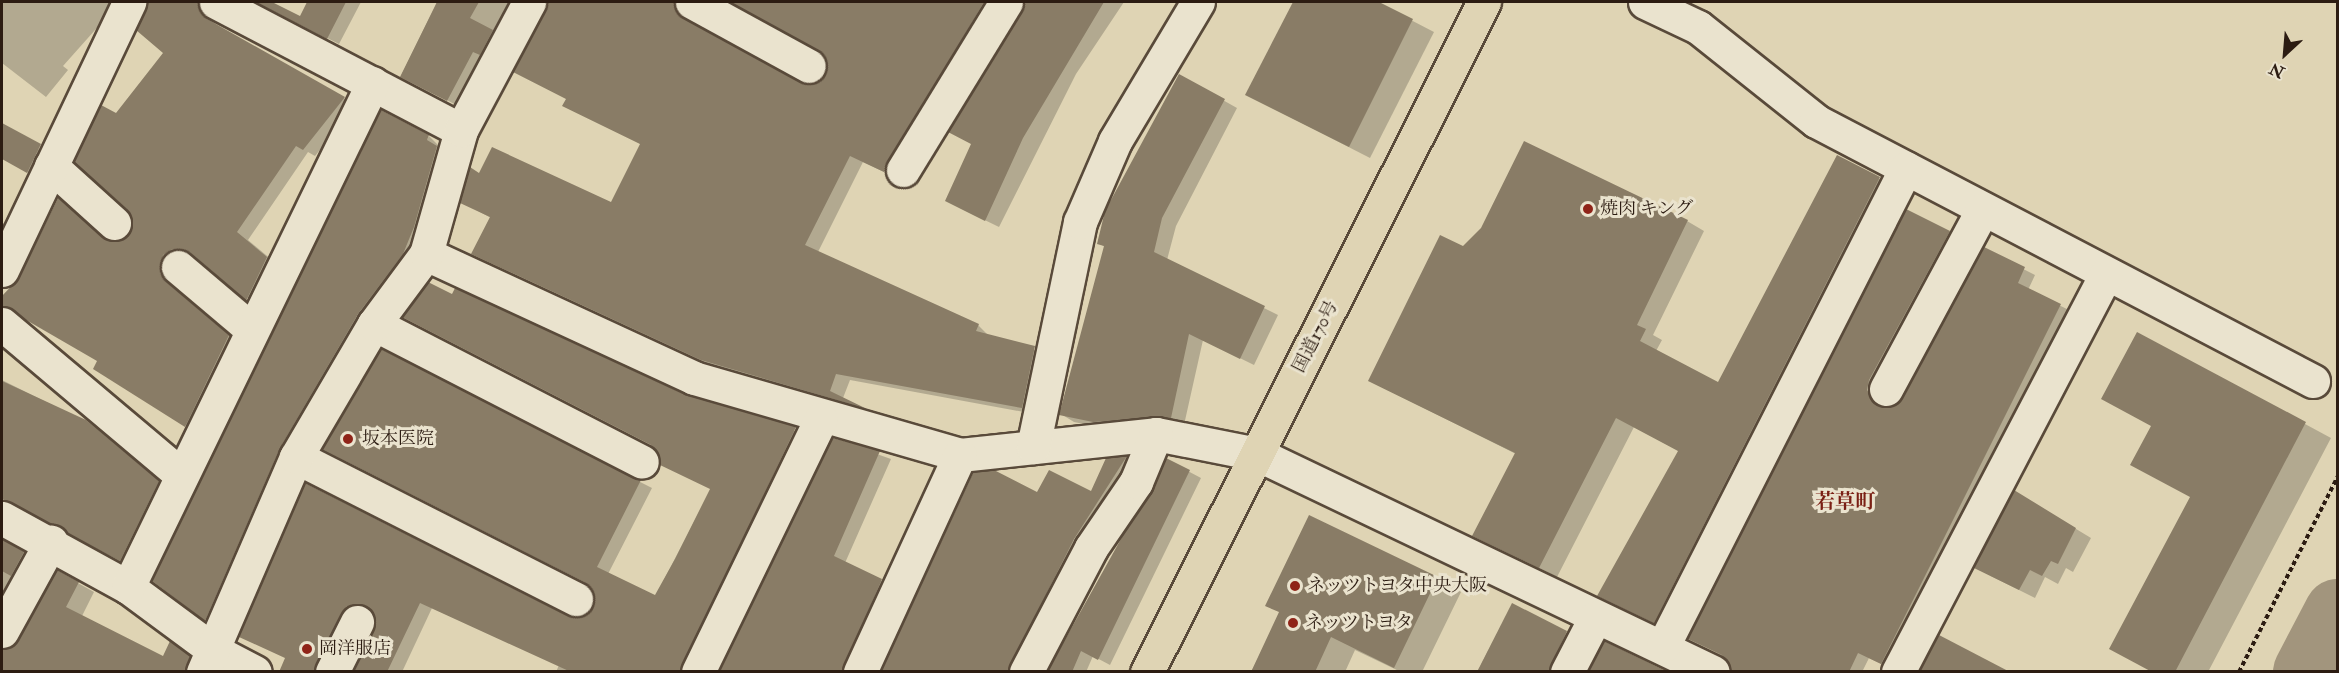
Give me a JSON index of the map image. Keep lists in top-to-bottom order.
{
  "streets": {
    "highway": ["国道170号"]
  },
  "districts": ["若草町"],
  "places": [
    "焼肉 キング",
    "坂本医院",
    "ネッツトヨタ中央大阪",
    "ネッツトヨタ",
    "岡洋服店"
  ],
  "north": "bottom left"
}
